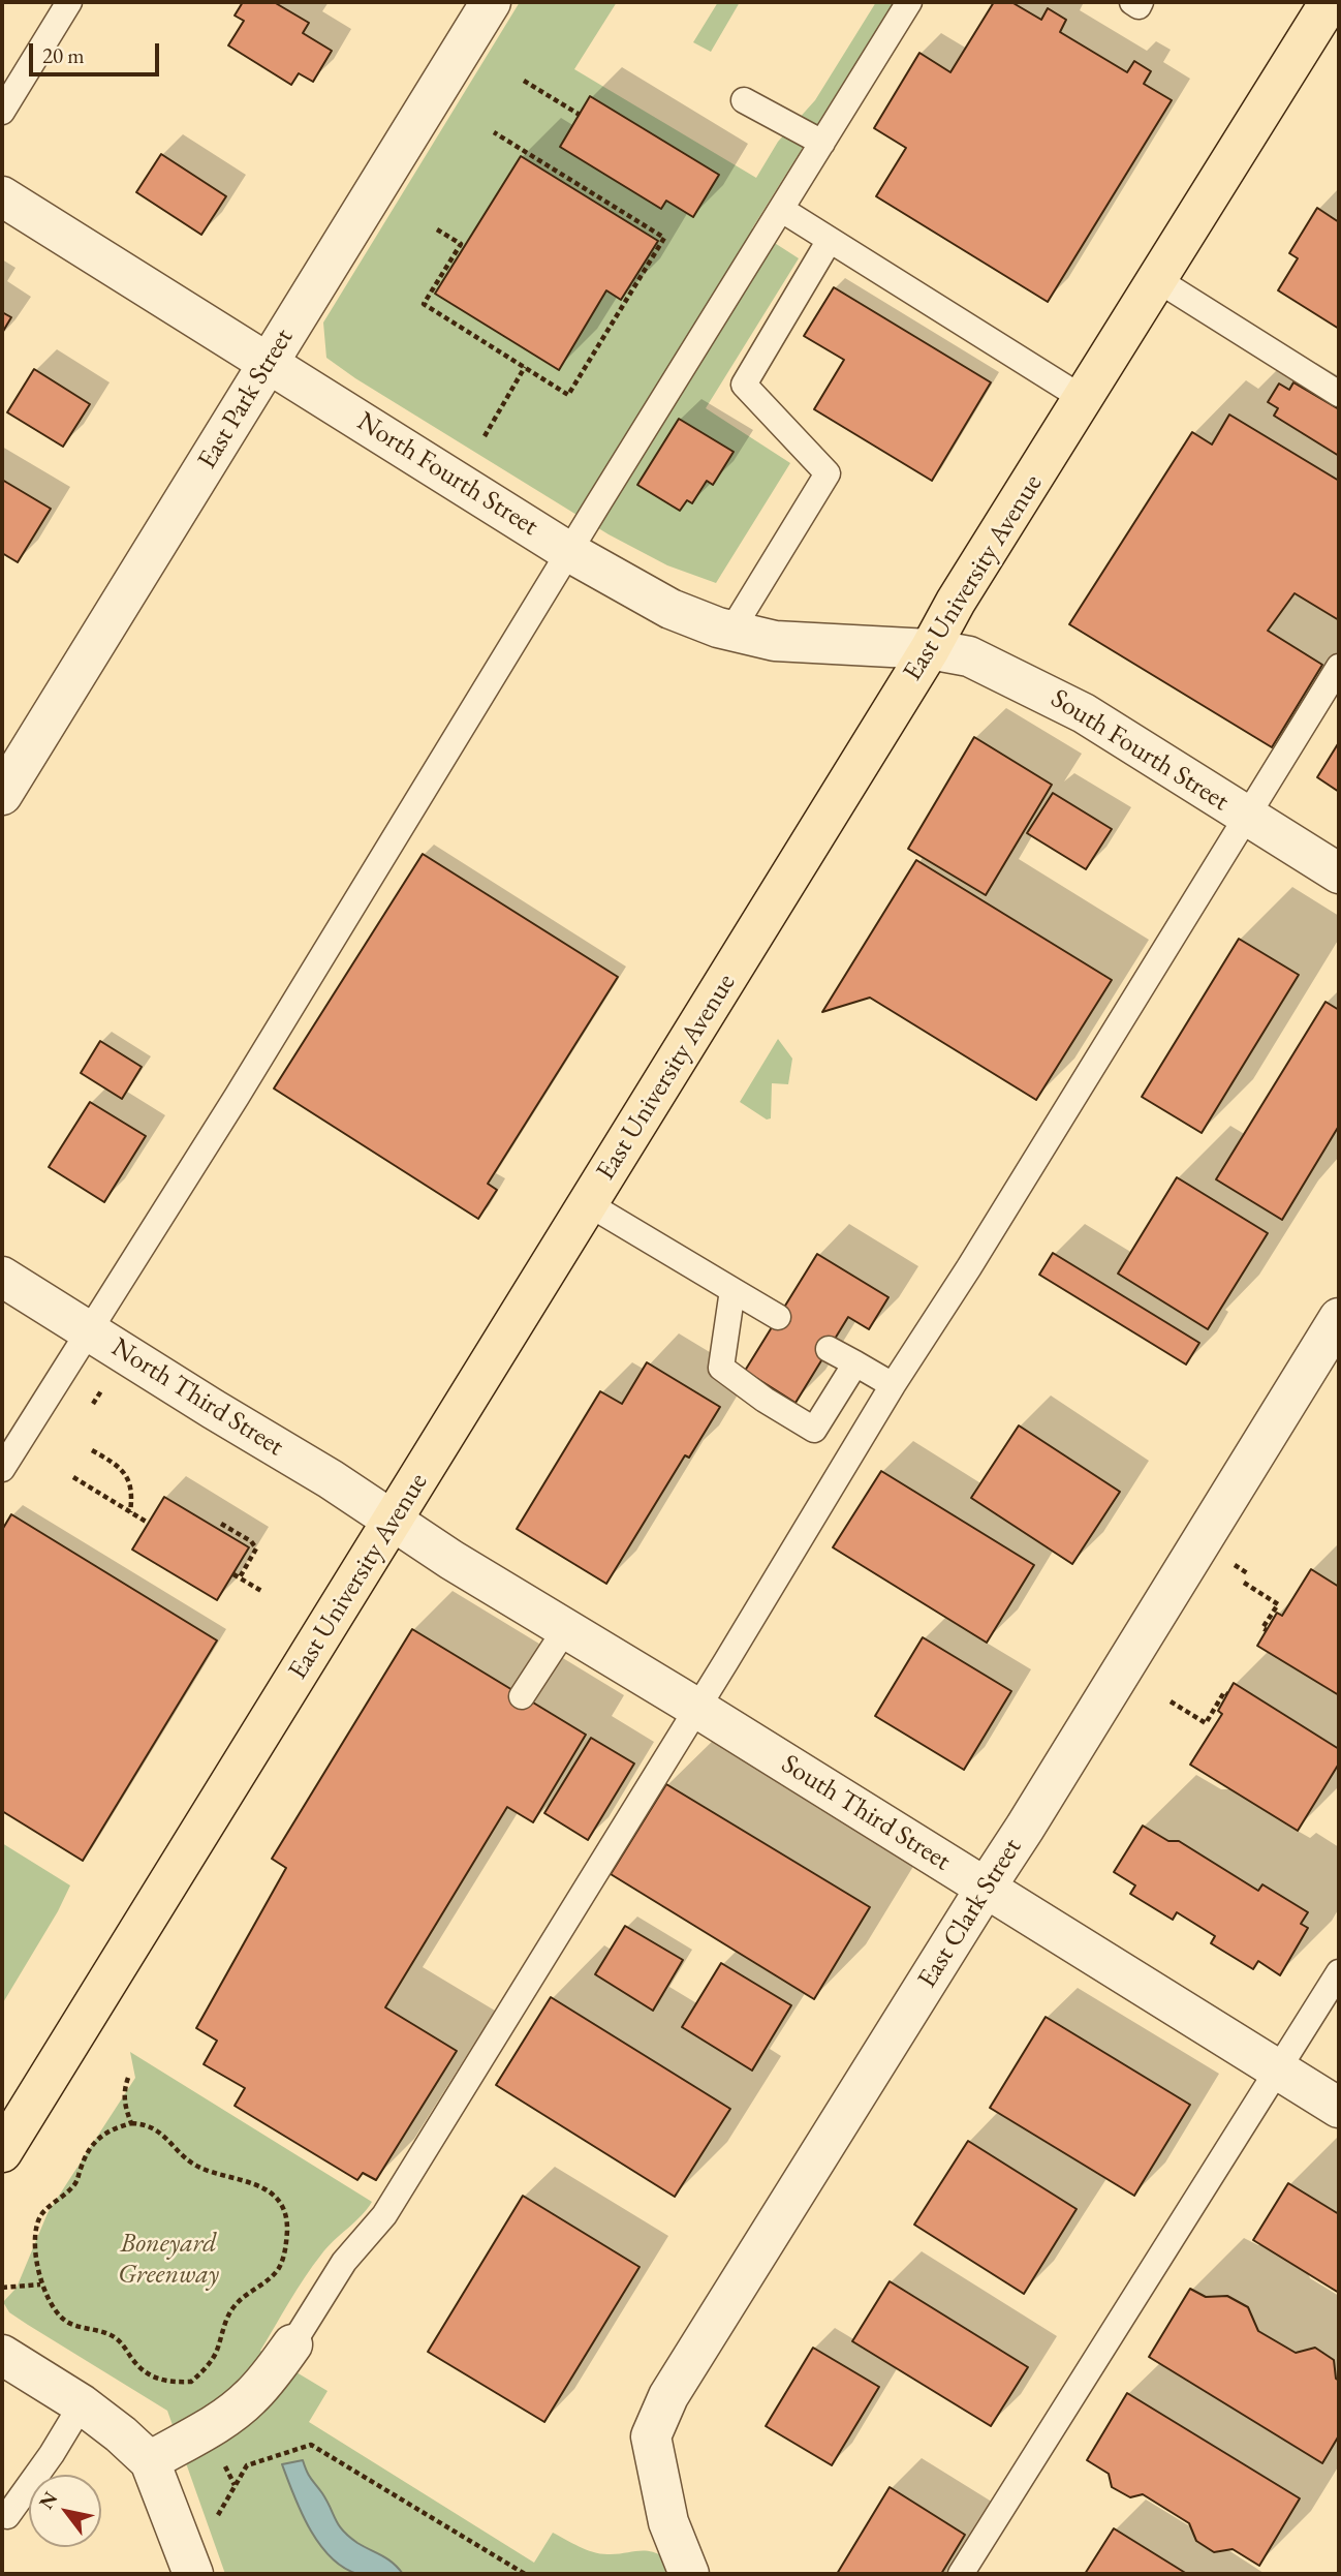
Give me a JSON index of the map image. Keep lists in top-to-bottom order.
{
  "streets": {
    "main road": ["East University Avenue"],
    "street": [
      "East Park Street",
      "North Fourth Street",
      "South Fourth Street",
      "North Third Street",
      "South Third Street",
      "East Clark Street"
    ]
  },
  "crossings": [
    ["East Park Street", "North Fourth Street"],
    ["North Fourth Street", "East University Avenue"],
    ["North Fourth Street", "South Fourth Street"],
    ["East University Avenue", "South Fourth Street"],
    ["East University Avenue", "North Third Street"],
    ["East University Avenue", "South Third Street"],
    ["North Third Street", "South Third Street"],
    ["South Third Street", "East Clark Street"]
  ],
  "parks": ["Boneyard Greenway"],
  "scale_bar": "20 m",
  "north": "top left"
}
